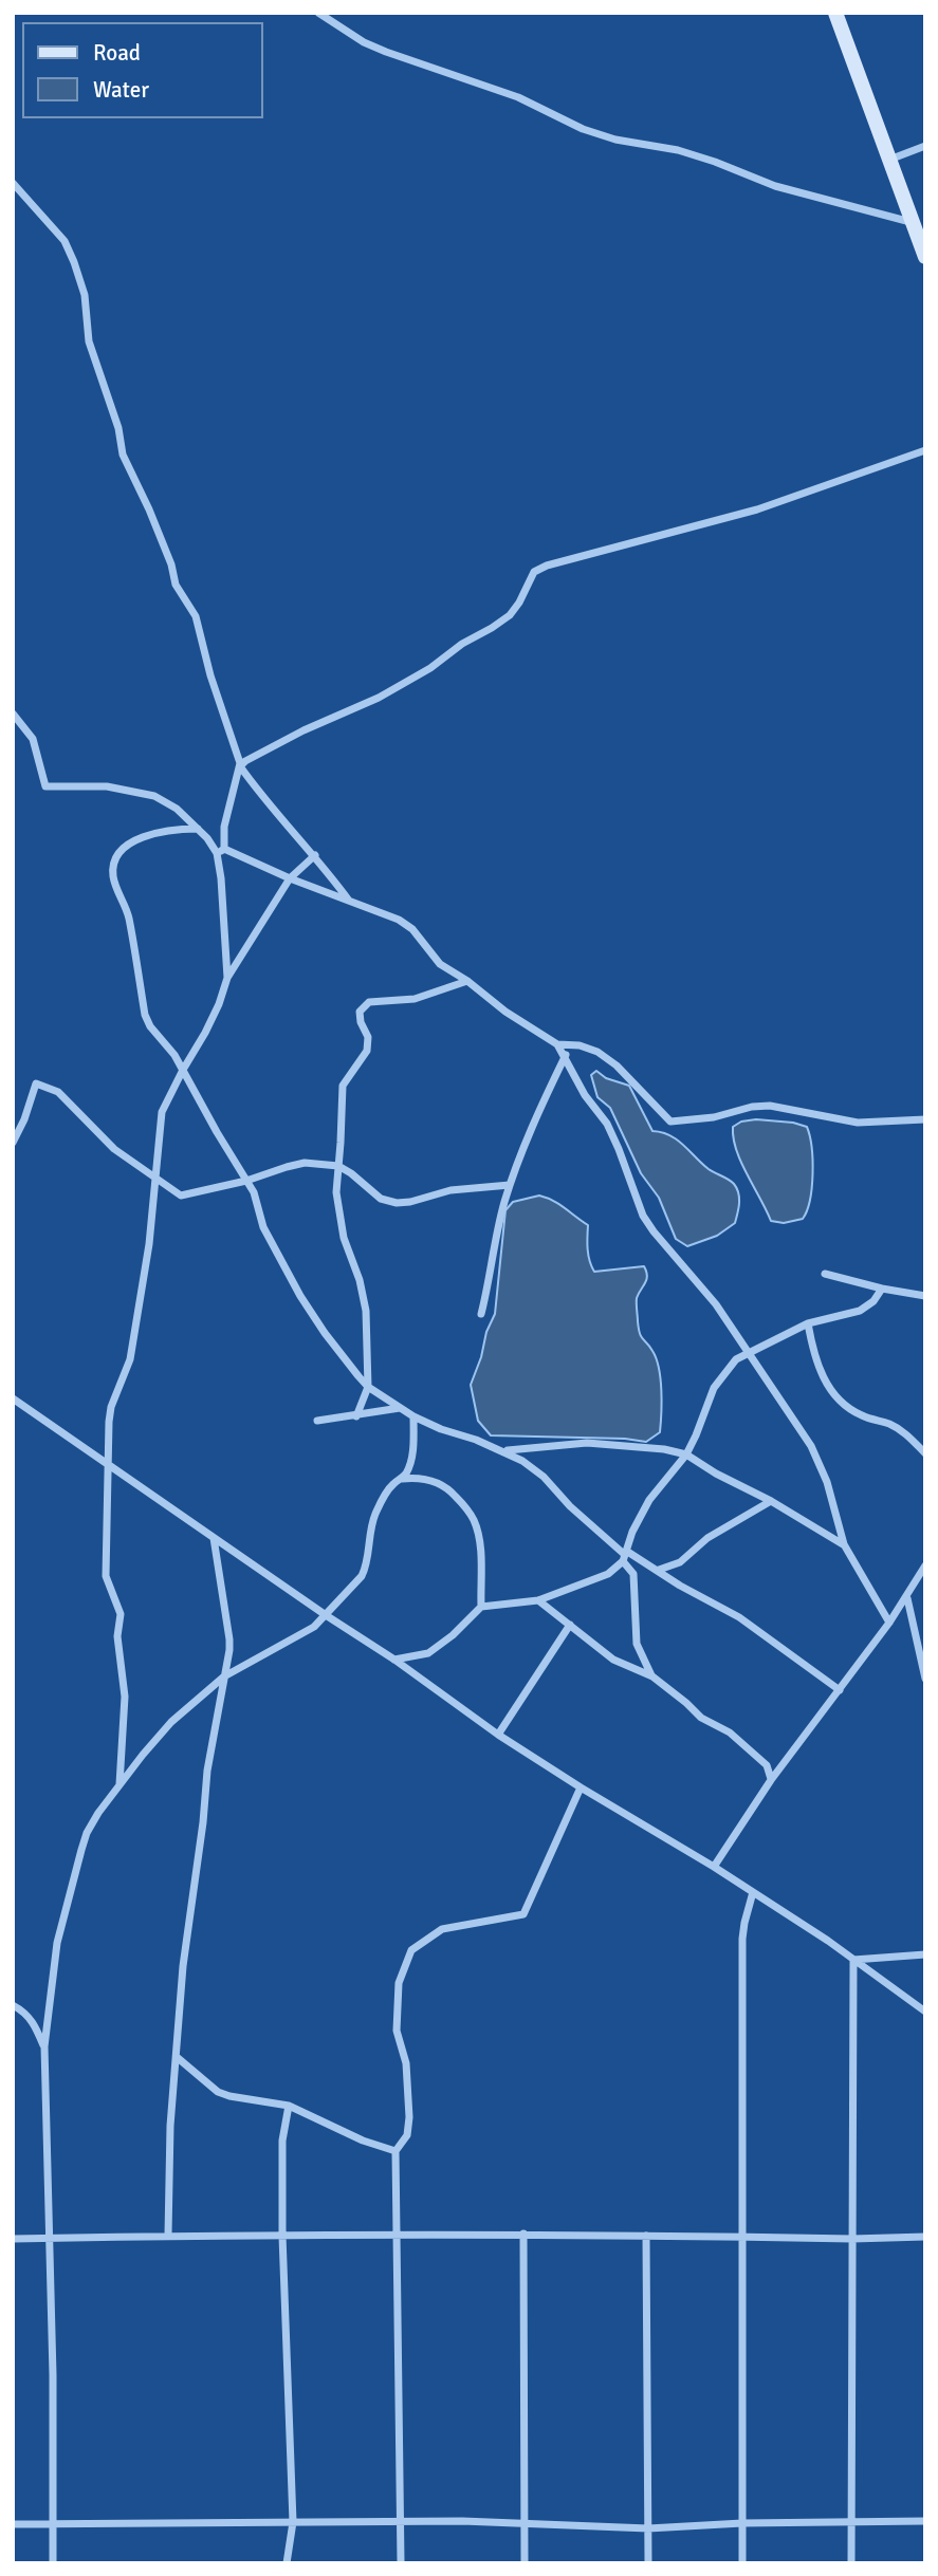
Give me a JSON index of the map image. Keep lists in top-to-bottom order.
{
  "legend": ["Road", "Water"]
}
